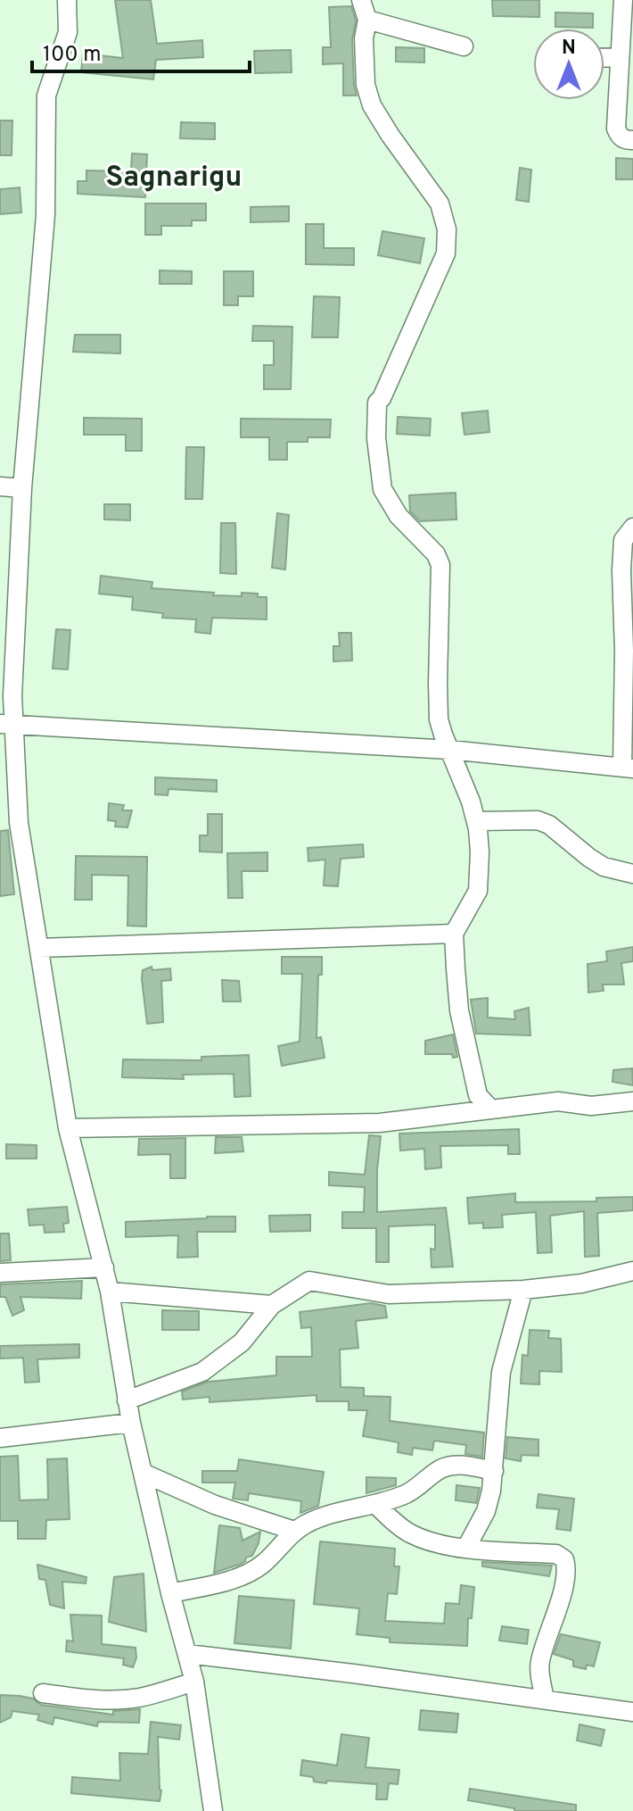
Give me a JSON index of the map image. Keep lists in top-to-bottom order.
{
  "districts": ["Sagnarigu"],
  "scale_bar": "100 m",
  "north": "top"
}
